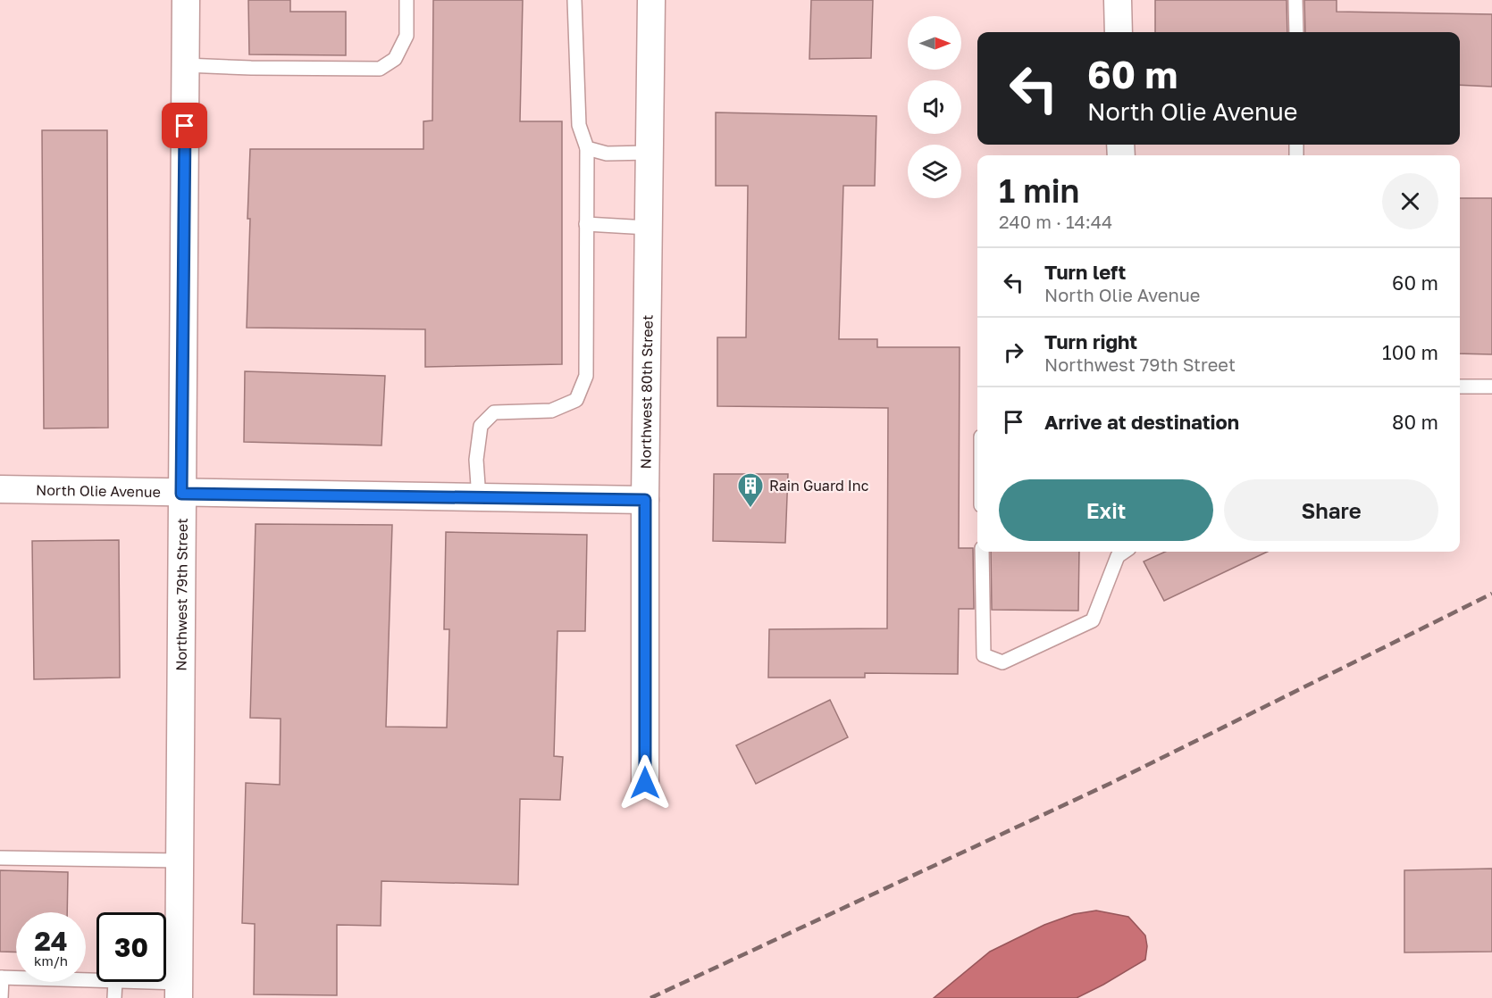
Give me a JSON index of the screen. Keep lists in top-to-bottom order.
{
  "streets": {
    "street": ["Northwest 80th Street", "North Olie Avenue", "Northwest 79th Street"]
  },
  "crossings": [
    ["Northwest 80th Street", "North Olie Avenue"],
    ["North Olie Avenue", "Northwest 79th Street"]
  ],
  "places": {
    "building": ["Rain Guard Inc"]
  },
  "north": "right",
  "page": {
    "turn": ["60 m", "North Olie Avenue"],
    "heading": ["1 min", "240 m · 14:44"],
    "list": [
      {
        "name": "Turn left",
        "note": "North Olie Avenue",
        "value": "60 m"
      },
      {
        "name": "Turn right",
        "note": "Northwest 79th Street",
        "value": "100 m"
      },
      {
        "name": "Arrive at destination",
        "value": "80 m"
      }
    ],
    "buttons": ["Exit", "Share"],
    "speed": "24 km/h",
    "limit": "30"
  }
}
